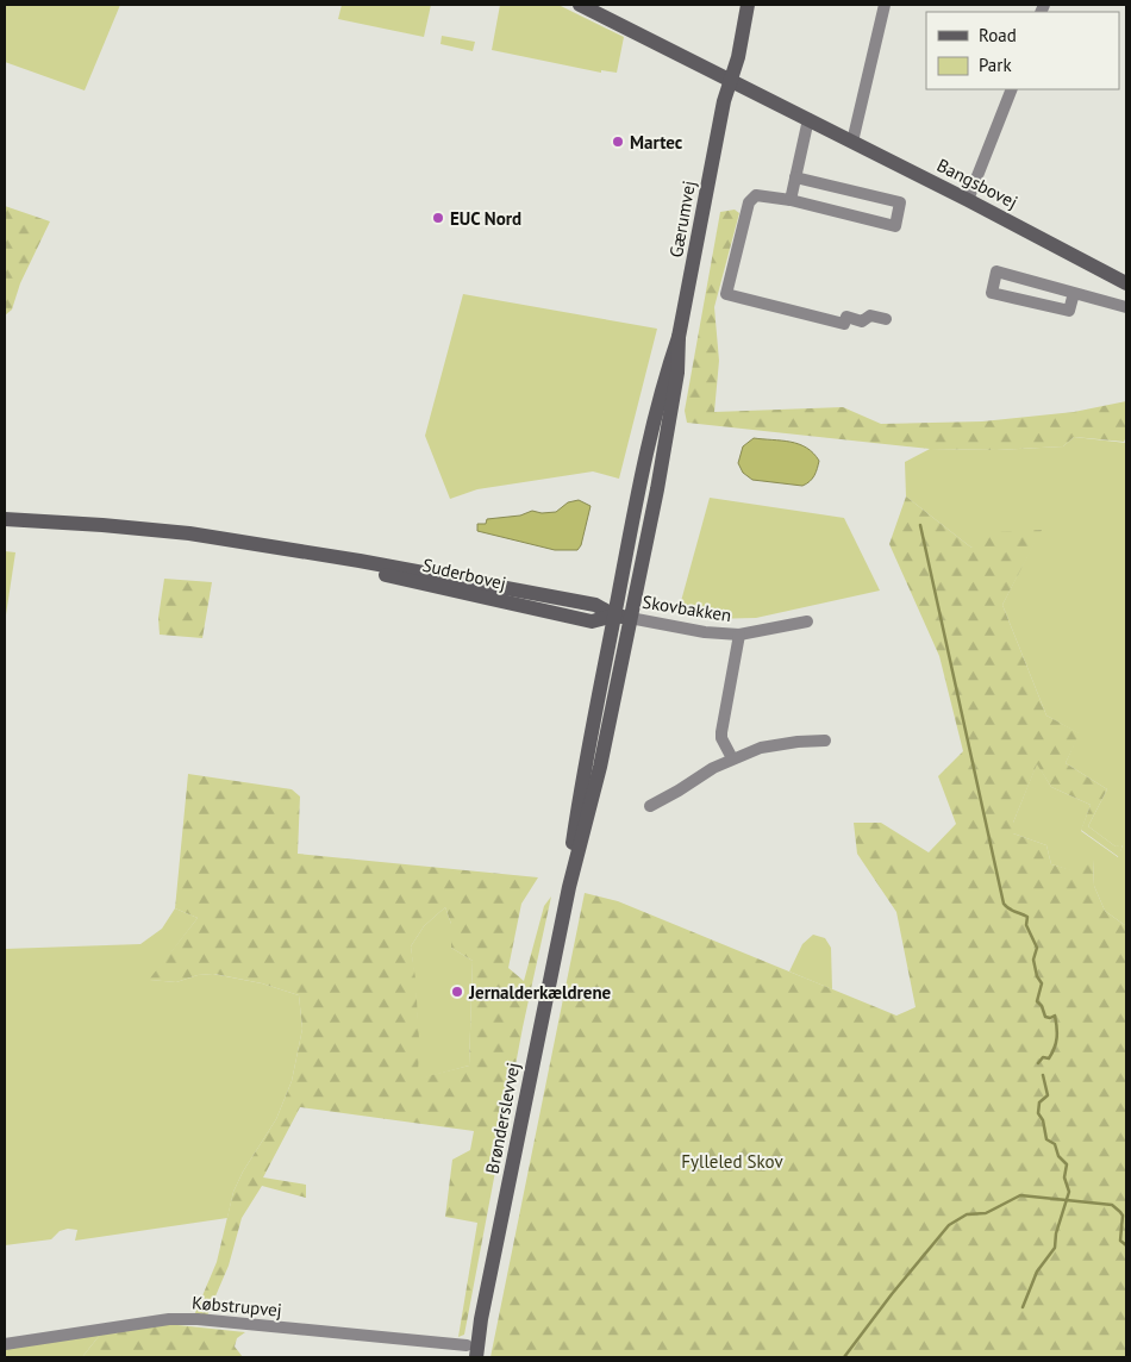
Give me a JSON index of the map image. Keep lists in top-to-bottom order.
{
  "streets": {
    "main road": [
      "Bangsbovej",
      "Gærumvej",
      "Suderbovej",
      "Brønderslevvej"
    ],
    "street": ["Skovbakken", "Købstrupvej"]
  },
  "crossings": [
    ["Bangsbovej", "Gærumvej"],
    ["Gærumvej", "Suderbovej"],
    ["Gærumvej", "Skovbakken"],
    ["Gærumvej", "Brønderslevvej"],
    ["Suderbovej", "Skovbakken"],
    ["Suderbovej", "Brønderslevvej"],
    ["Skovbakken", "Brønderslevvej"],
    ["Brønderslevvej", "Købstrupvej"]
  ],
  "parks": ["Fylleled Skov"],
  "places": ["Martec", "EUC Nord", "Jernalderkældrene"],
  "legend": ["Road", "Park"]
}
